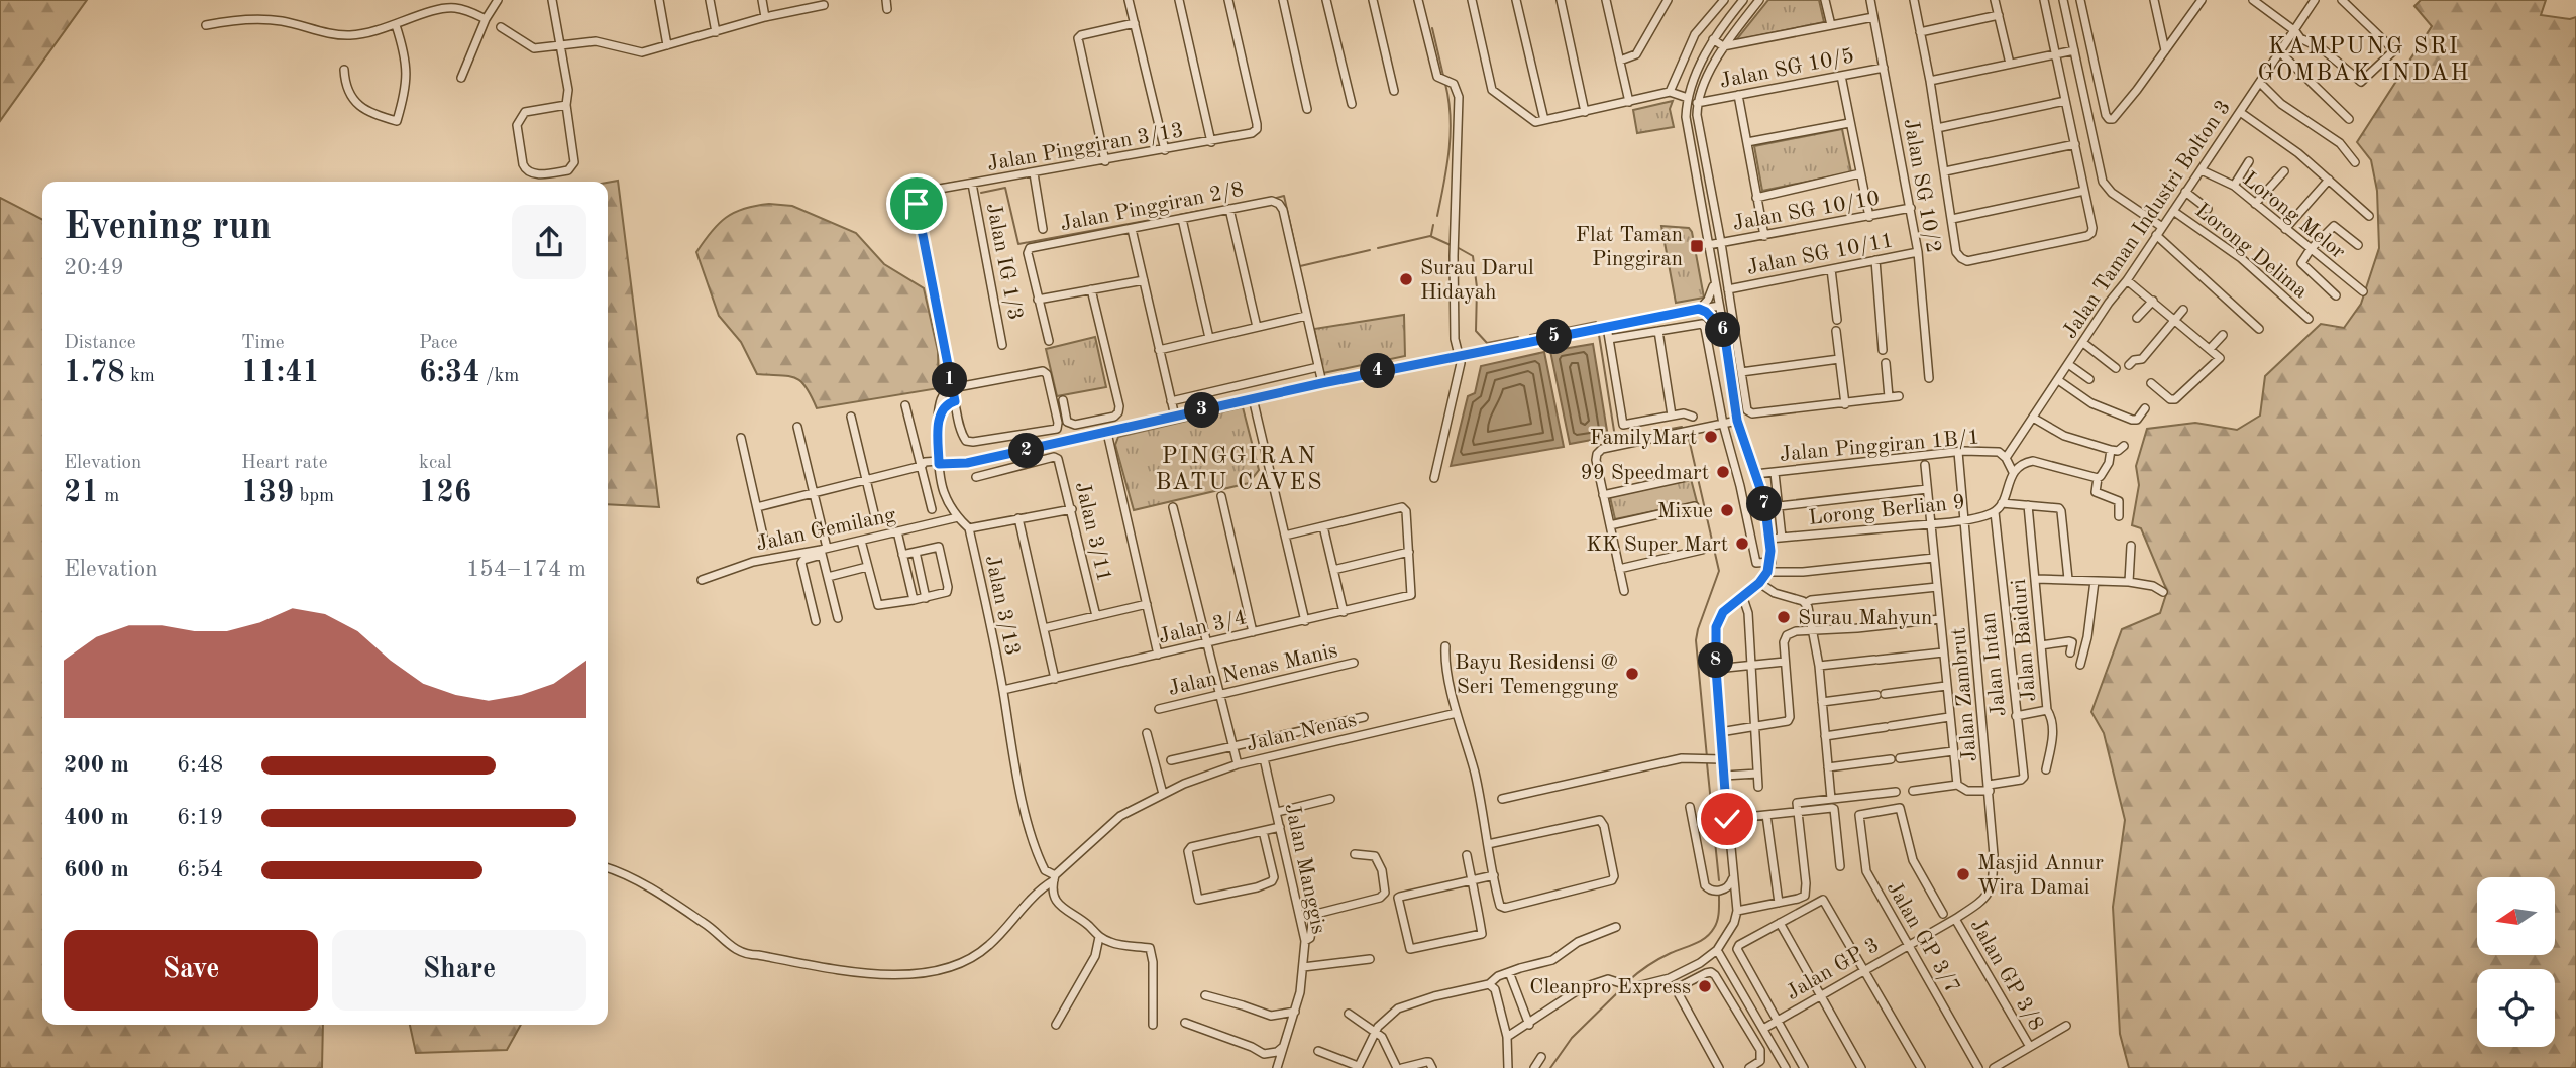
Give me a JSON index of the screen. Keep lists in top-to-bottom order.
{
  "streets": {
    "street": [
      "Jalan SG 10/5",
      "Jalan Pinggiran 3/13",
      "Jalan SG 10/2",
      "Jalan Pinggiran 2/8",
      "Jalan SG 10/10",
      "Lorong Melor",
      "Jalan Taman Industri Bolton 3",
      "Lorong Delima",
      "Jalan SG 10/11",
      "Jalan IG 1/3",
      "Jalan Pinggiran 1B/1",
      "Lorong Berlian 9",
      "Jalan Gemilang",
      "Jalan 3/11",
      "Jalan 3/13",
      "Jalan 3/4",
      "Jalan Baiduri",
      "Jalan Intan",
      "Jalan Nenas Manis",
      "Jalan Zambrut",
      "Jalan Nenas",
      "Jalan Manggis",
      "Jalan GP 3/7",
      "Jalan GP 3",
      "Jalan GP 3/8"
    ]
  },
  "crossings": [
    ["Jalan SG 10/5", "Jalan SG 10/2"],
    ["Jalan Pinggiran 3/13", "Jalan IG 1/3"],
    ["Jalan SG 10/2", "Jalan SG 10/10"],
    ["Jalan SG 10/2", "Jalan SG 10/11"],
    ["Lorong Melor", "Jalan Taman Industri Bolton 3"],
    ["Jalan Taman Industri Bolton 3", "Lorong Delima"],
    ["Jalan Taman Industri Bolton 3", "Jalan Pinggiran 1B/1"],
    ["Jalan Pinggiran 1B/1", "Jalan Zambrut"],
    ["Lorong Berlian 9", "Jalan Intan"],
    ["Lorong Berlian 9", "Jalan Zambrut"],
    ["Jalan 3/13", "Jalan 3/4"],
    ["Jalan 3/13", "Jalan Nenas"],
    ["Jalan Intan", "Jalan Zambrut"],
    ["Jalan Zambrut", "Jalan GP 3"],
    ["Jalan Zambrut", "Jalan GP 3/8"],
    ["Jalan Nenas", "Jalan Manggis"],
    ["Jalan GP 3/7", "Jalan GP 3"],
    ["Jalan GP 3", "Jalan GP 3/8"]
  ],
  "districts": ["KAMPUNG SRI GOMBAK INDAH", "PINGGIRAN BATU CAVES"],
  "places": {
    "transit": ["Flat Taman Pinggiran"],
    "other": [
      "Surau Darul Hidayah",
      "FamilyMart",
      "99 Speedmart",
      "Mixue",
      "KK Super Mart",
      "Surau Mahyun",
      "Bayu Residensi @ Seri Temenggung",
      "Masjid Annur Wira Damai",
      "Cleanpro Express"
    ]
  },
  "north": "left",
  "page": {
    "heading": ["Evening run", "20:49"],
    "stats": [
      ["Distance", "1.78 km"],
      ["Time", "11:41"],
      ["Pace", "6:34 /km"],
      ["Elevation", "21 m"],
      ["Heart rate", "139 bpm"],
      ["kcal", "126"]
    ],
    "pins": [
      "6",
      "5",
      "4",
      "1",
      "3",
      "2",
      "7",
      "8"
    ],
    "chart": ["Elevation", "154–174 m"],
    "list": [
      {
        "name": "200 m",
        "note": "6:48"
      },
      {
        "name": "400 m",
        "note": "6:19"
      },
      {
        "name": "600 m",
        "note": "6:54"
      }
    ],
    "buttons": ["Save", "Share"]
  }
}
